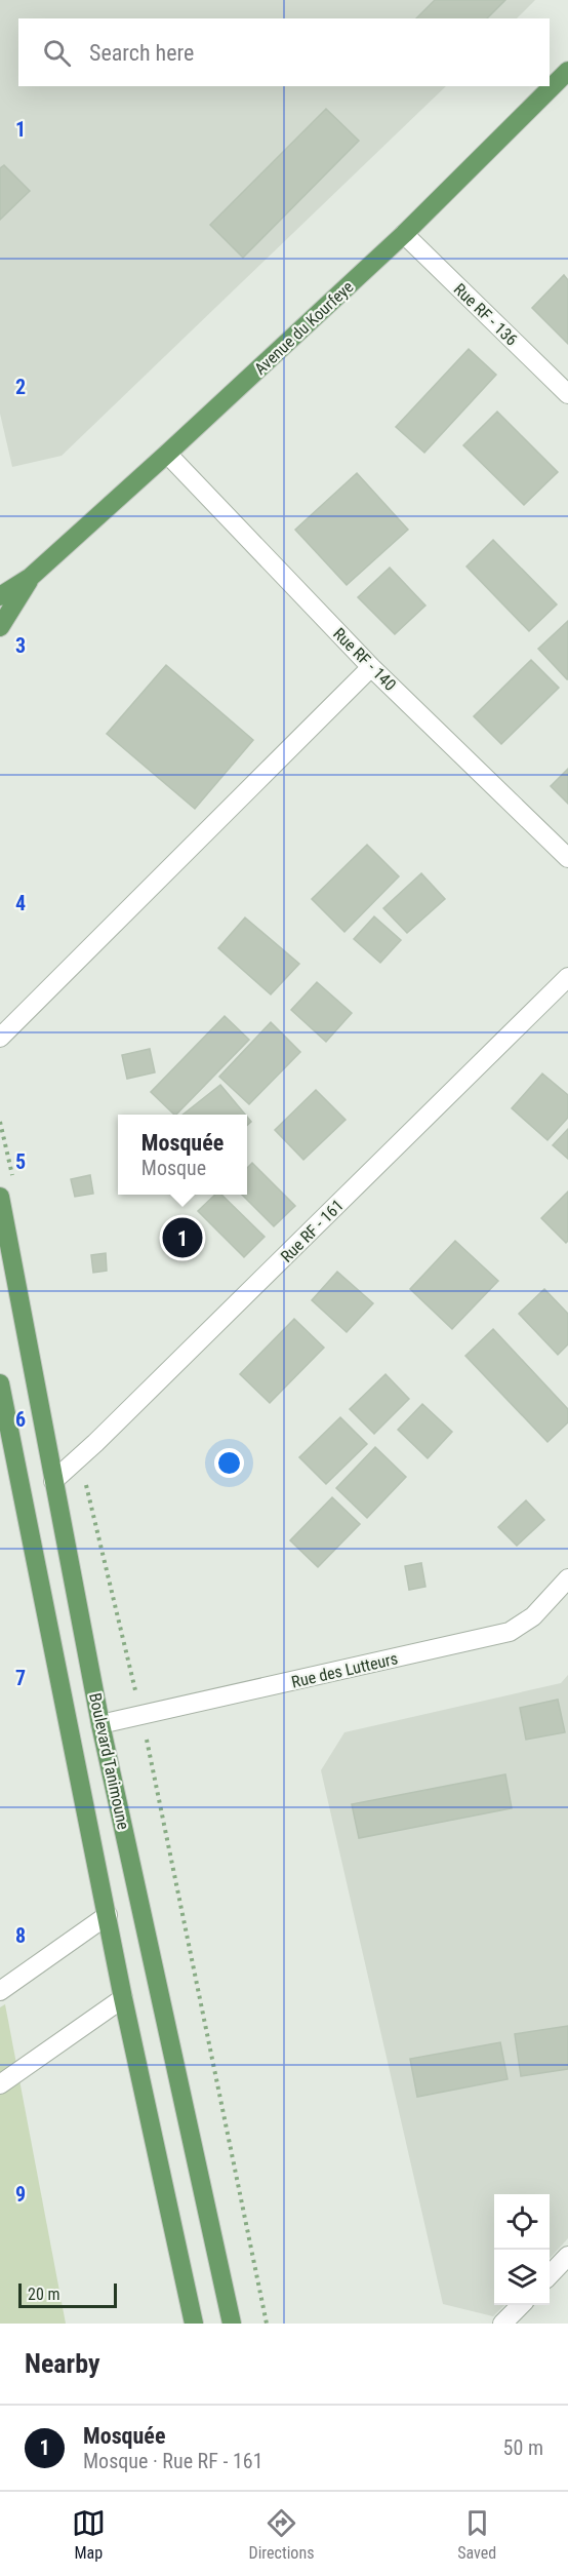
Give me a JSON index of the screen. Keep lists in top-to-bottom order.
{
  "streets": {
    "main road": ["Avenue du Kourfeye", "Boulevard Tanimoune"],
    "street": [
      "Rue RF - 136",
      "Rue RF - 140",
      "Rue RF - 161",
      "Rue des Lutteurs"
    ]
  },
  "crossings": [
    ["Rue RF - 136", "Avenue du Kourfeye"],
    ["Avenue du Kourfeye", "Rue RF - 140"],
    ["Rue RF - 161", "Boulevard Tanimoune"],
    ["Rue des Lutteurs", "Boulevard Tanimoune"]
  ],
  "scale_bar": "20 m",
  "page": {
    "search": "Search here",
    "popup": ["Mosquée", "Mosque"],
    "pins": "1",
    "scale": "20 m",
    "heading": "Nearby",
    "list": [
      {
        "mark": "1",
        "name": "Mosquée",
        "note": "Mosque · Rue RF - 161",
        "value": "50 m"
      }
    ],
    "nav": ["Map", "Directions", "Saved"]
  },
  "grid": {
    "rows": [
      "1",
      "2",
      "3",
      "4",
      "5",
      "6",
      "7",
      "8",
      "9"
    ]
  }
}
